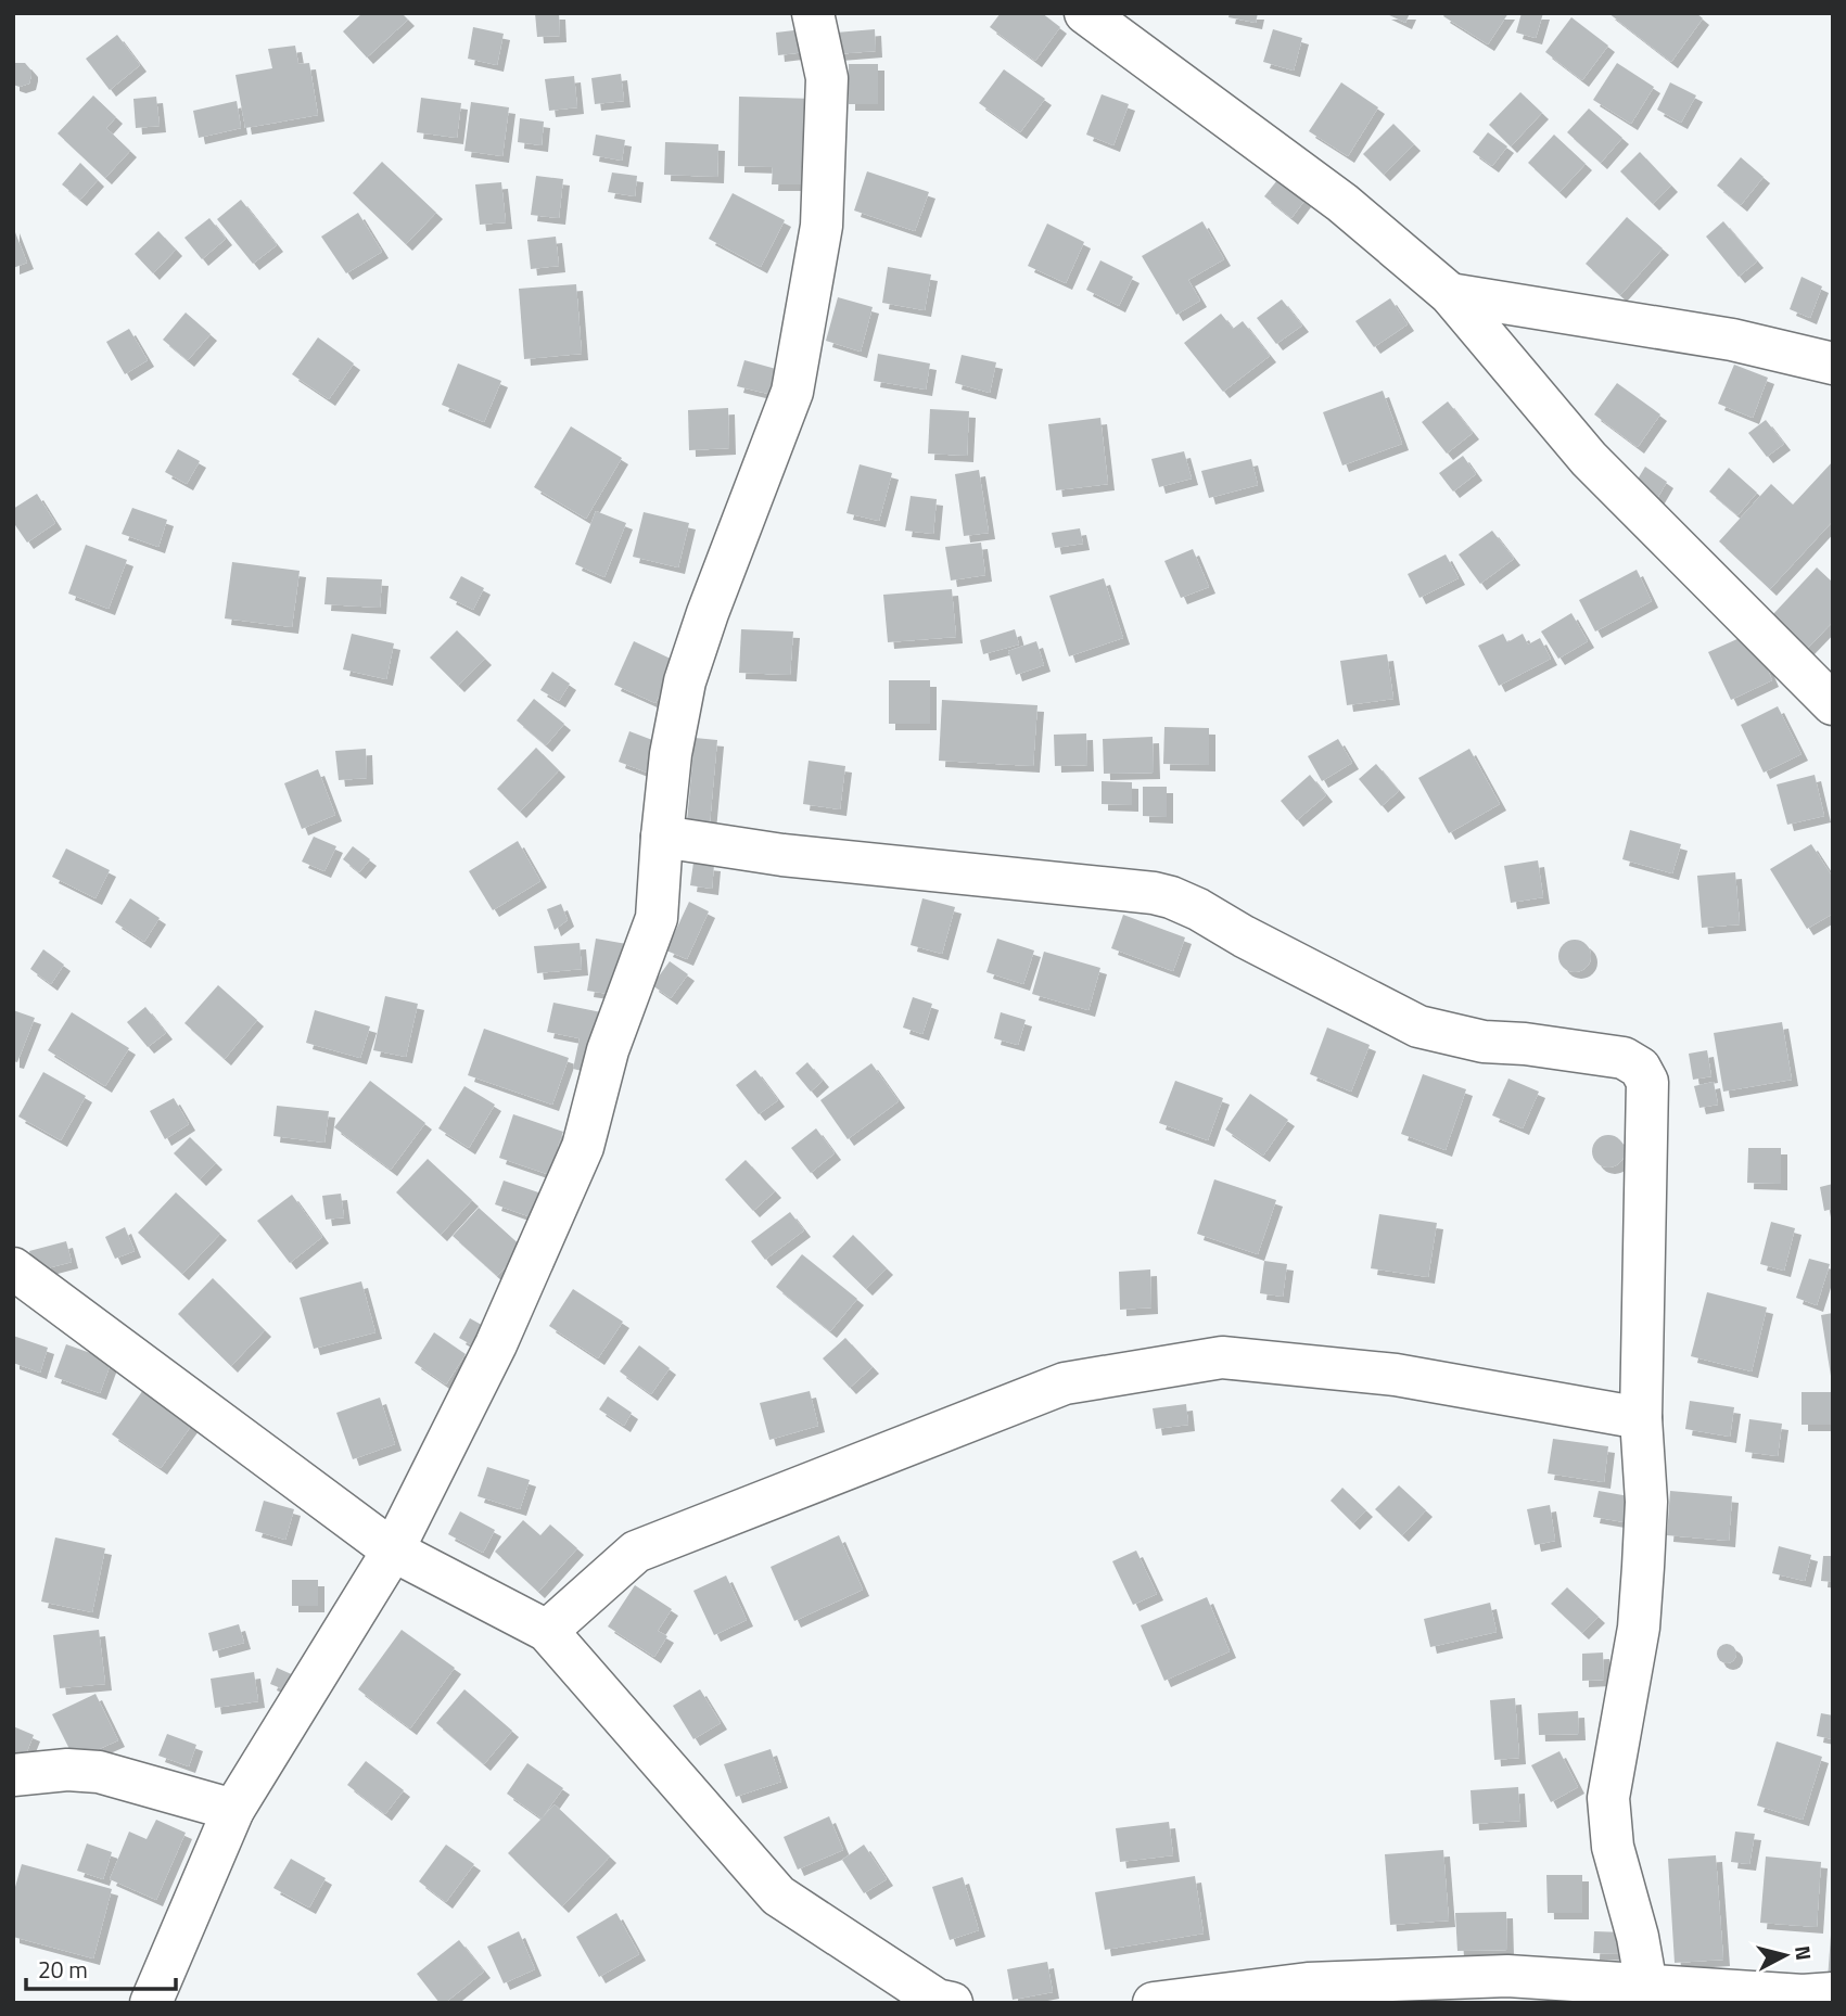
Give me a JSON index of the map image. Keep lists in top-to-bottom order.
{
  "scale_bar": "20 m",
  "north": "right"
}
